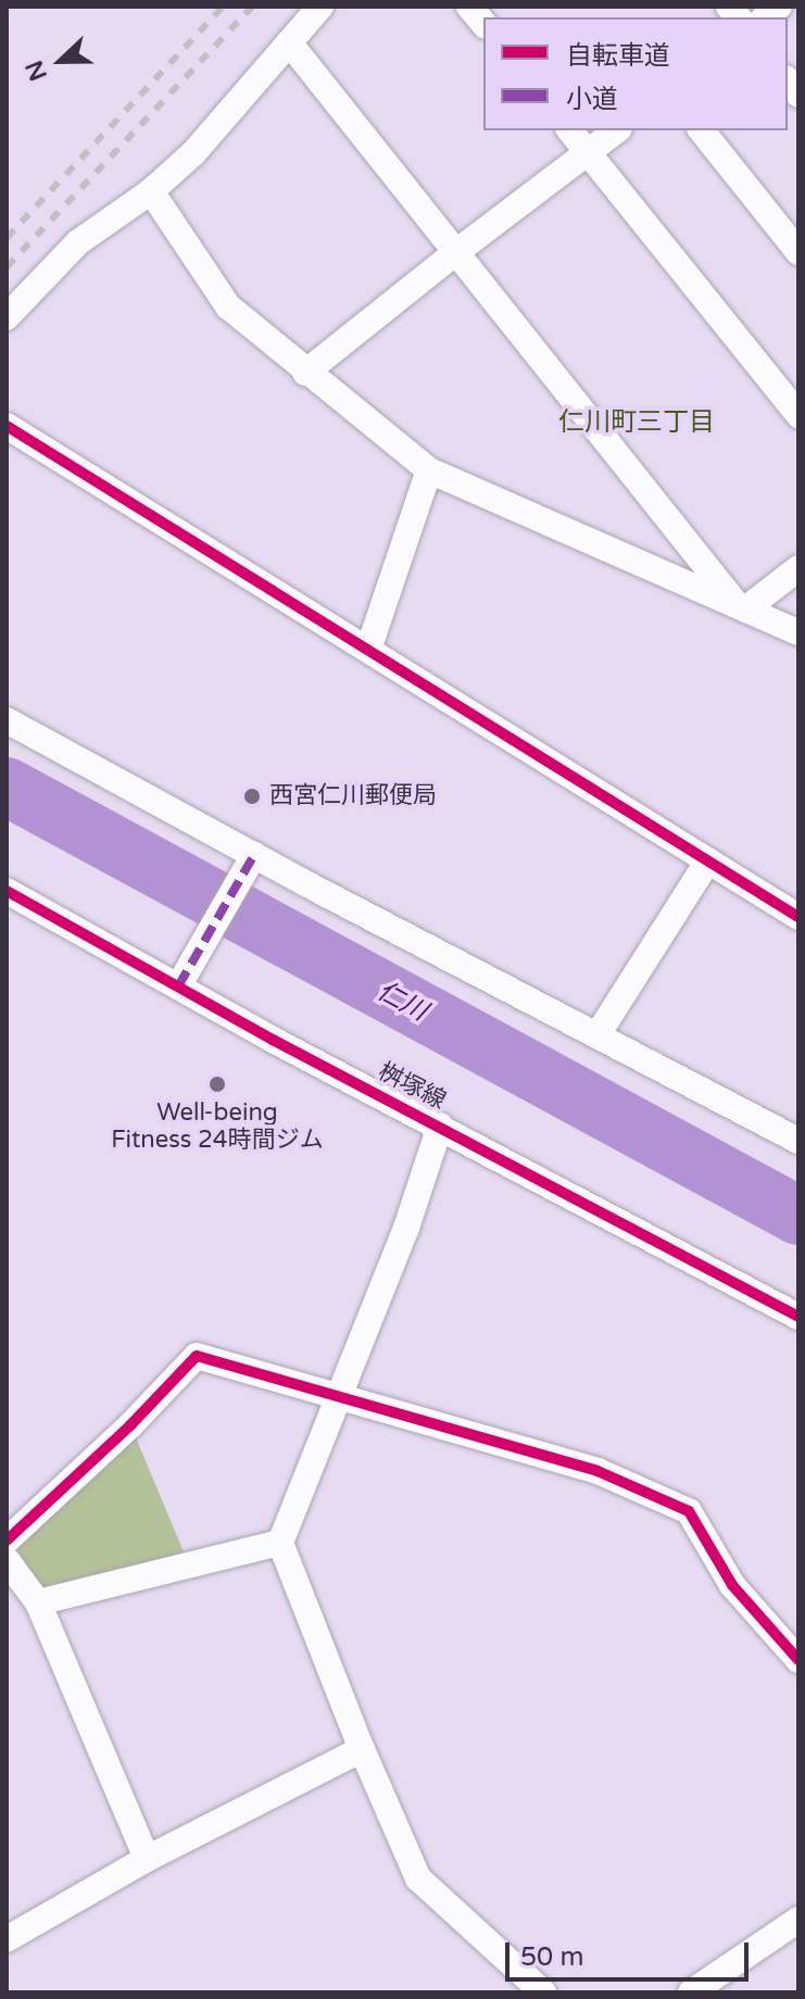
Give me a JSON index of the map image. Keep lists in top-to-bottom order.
{
  "streets": {
    "street": ["桝塚線"]
  },
  "districts": ["仁川町三丁目"],
  "water": ["仁川"],
  "places": ["西宮仁川郵便局", "Well-being Fitness 24時間ジム"],
  "legend": ["自転車道", "小道"],
  "scale_bar": "50 m",
  "north": "left"
}
